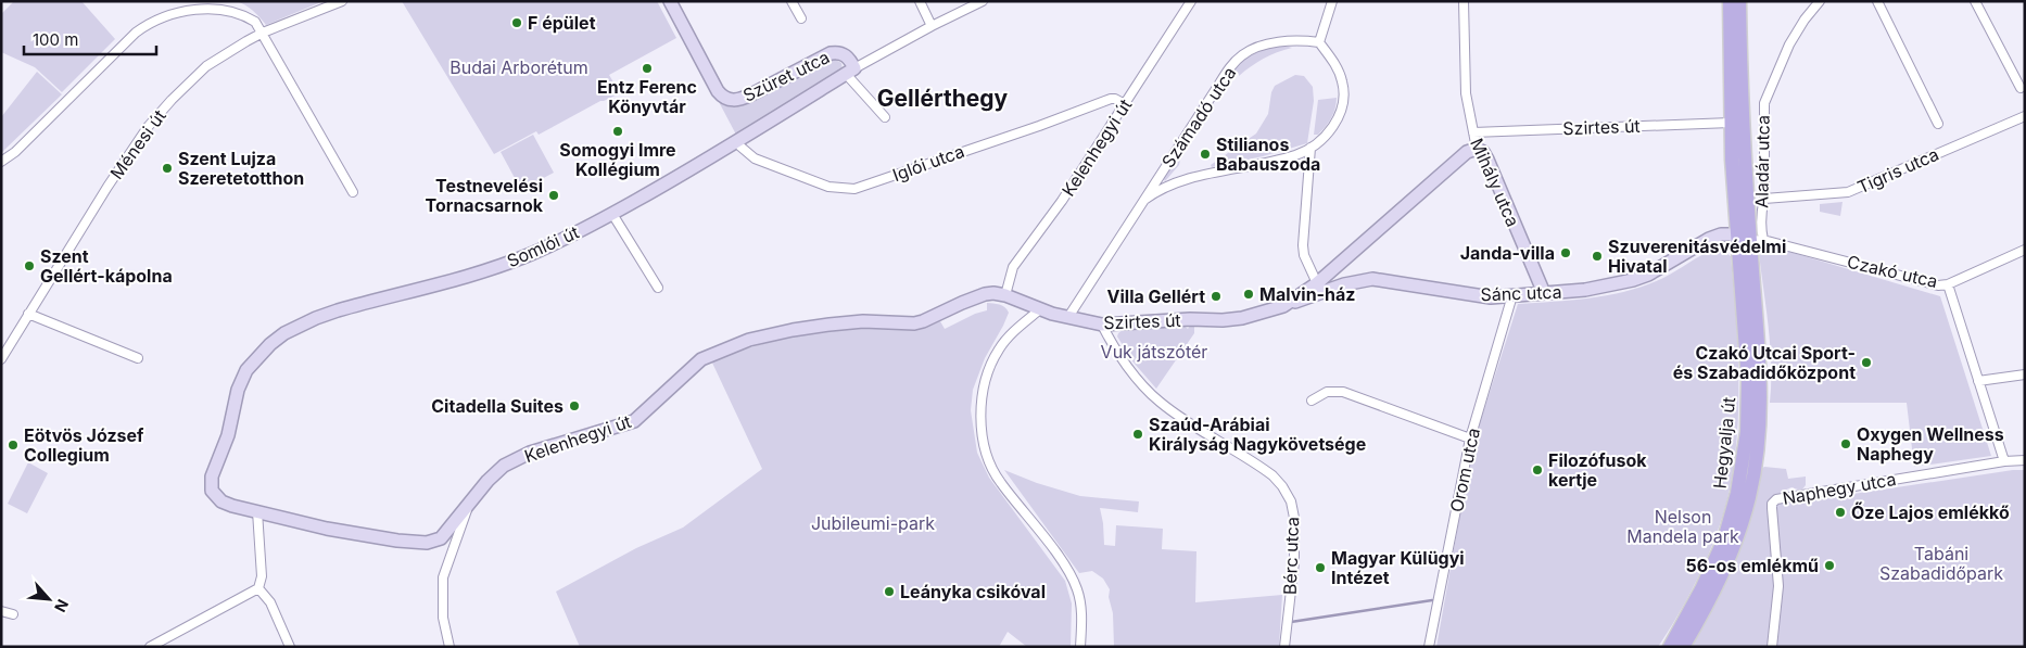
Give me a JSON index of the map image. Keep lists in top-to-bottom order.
{
  "streets": {
    "main road": ["Hegyalja út"],
    "street": [
      "Szüret utca",
      "Számadó utca",
      "Szirtes út",
      "Ménesi út",
      "Kelenhegyi út",
      "Aladár utca",
      "Iglói utca",
      "Tigris utca",
      "Mihály utca",
      "Somlói út",
      "Czakó utca",
      "Sánc utca",
      "Orom utca",
      "Naphegy utca",
      "Bérc utca"
    ]
  },
  "crossings": [
    ["Szüret utca", "Somlói út"],
    ["Számadó utca", "Szirtes út"],
    ["Szirtes út", "Kelenhegyi út"],
    ["Szirtes út", "Mihály utca"],
    ["Szirtes út", "Sánc utca"],
    ["Szirtes út", "Hegyalja út"],
    ["Szirtes út", "Bérc utca"],
    ["Kelenhegyi út", "Iglói utca"],
    ["Kelenhegyi út", "Somlói út"],
    ["Aladár utca", "Tigris utca"],
    ["Aladár utca", "Czakó utca"],
    ["Aladár utca", "Sánc utca"],
    ["Aladár utca", "Hegyalja út"],
    ["Iglói utca", "Somlói út"],
    ["Mihály utca", "Sánc utca"],
    ["Czakó utca", "Sánc utca"],
    ["Czakó utca", "Hegyalja út"],
    ["Czakó utca", "Naphegy utca"],
    ["Sánc utca", "Hegyalja út"],
    ["Sánc utca", "Orom utca"]
  ],
  "districts": ["Gellérthegy"],
  "parks": [
    "Budai Arborétum",
    "Vuk játszótér",
    "Nelson Mandela park",
    "Jubileumi-park",
    "Tabáni Szabadidőpark"
  ],
  "places": [
    "F épület",
    "Entz Ferenc Könyvtár",
    "Somogyi Imre Kollégium",
    "Stilianos Babauszoda",
    "Szent Lujza Szeretetotthon",
    "Testnevelési Tornacsarnok",
    "Janda-villa",
    "Szuverenitásvédelmi Hivatal",
    "Szent Gellért-kápolna",
    "Malvin-ház",
    "Villa Gellért",
    "Czakó Utcai Sport- és Szabadidőközpont",
    "Citadella Suites",
    "Szaúd-Arábiai Királyság Nagykövetsége",
    "Oxygen Wellness Naphegy",
    "Eötvös József Collegium",
    "Filozófusok kertje",
    "Őze Lajos emlékkő",
    "56-os emlékmű",
    "Magyar Külügyi Intézet",
    "Leányka csikóval"
  ],
  "scale_bar": "100 m",
  "north": "bottom right"
}
